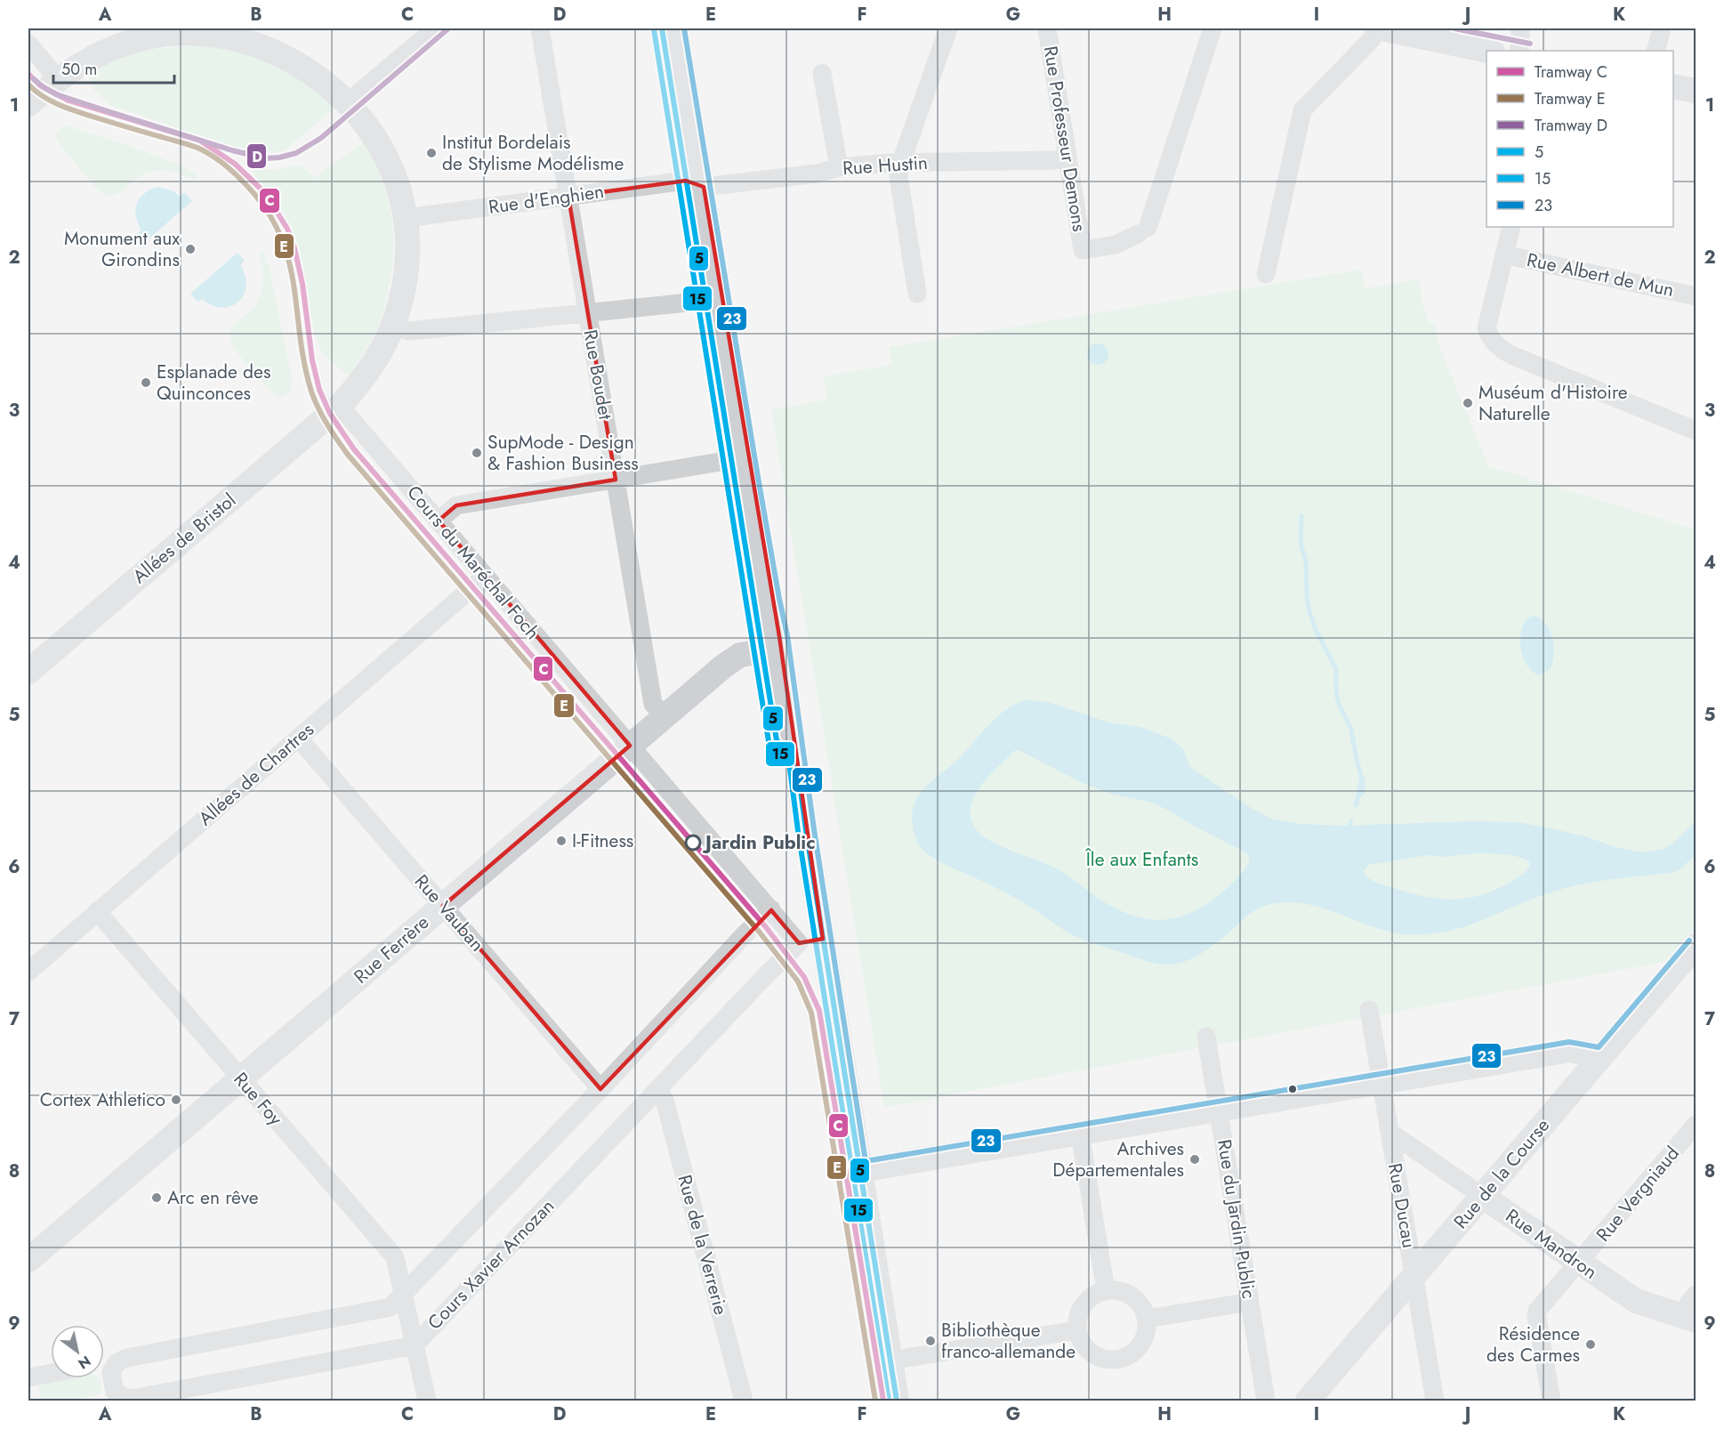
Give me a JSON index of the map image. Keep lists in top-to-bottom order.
{
  "streets": {
    "main road": [
      "Allées de Bristol",
      "Rue Ferrère",
      "Rue de la Course",
      "Rue Mandron"
    ],
    "street": [
      "Rue Professeur Demons",
      "Rue Hustin",
      "Rue d'Enghien",
      "Rue Albert de Mun",
      "Rue Boudet",
      "Cours du Maréchal Foch",
      "Allées de Chartres",
      "Rue Vauban",
      "Rue Foy",
      "Rue Vergniaud",
      "Rue Ducau",
      "Rue du Jardin Public",
      "Rue de la Verrerie",
      "Cours Xavier Arnozan"
    ]
  },
  "crossings": [
    ["Rue Professeur Demons", "Rue Hustin"],
    ["Rue Hustin", "Rue d'Enghien"],
    ["Rue d'Enghien", "Rue Boudet"],
    ["Rue d'Enghien", "Allées de Bristol"],
    ["Rue Boudet", "Rue Ferrère"],
    ["Allées de Bristol", "Cours du Maréchal Foch"],
    ["Cours du Maréchal Foch", "Allées de Chartres"],
    ["Cours du Maréchal Foch", "Rue Ferrère"],
    ["Cours du Maréchal Foch", "Cours Xavier Arnozan"],
    ["Allées de Chartres", "Rue Vauban"],
    ["Allées de Chartres", "Rue Foy"],
    ["Rue Vauban", "Rue Ferrère"],
    ["Rue Ferrère", "Rue Foy"],
    ["Rue Foy", "Cours Xavier Arnozan"],
    ["Rue de la Course", "Rue Ducau"],
    ["Rue de la Course", "Rue Mandron"],
    ["Rue Vergniaud", "Rue Mandron"],
    ["Rue Ducau", "Rue Mandron"],
    ["Rue de la Verrerie", "Cours Xavier Arnozan"]
  ],
  "parks": ["Île aux Enfants"],
  "places": [
    "Institut Bordelais de Stylisme Modélisme",
    "Monument aux Girondins",
    "Esplanade des Quinconces",
    "Muséum d'Histoire Naturelle",
    "SupMode - Design & Fashion Business",
    "I-Fitness",
    "Jardin Public",
    "Cortex Athletico",
    "Archives Départementales",
    "Arc en rêve",
    "Bibliothèque franco-allemande",
    "Résidence des Carmes"
  ],
  "lines": [
    "tram line D",
    "transit line 5",
    "transit line 23",
    "transit line 15",
    "tram line C",
    "tram line E"
  ],
  "legend": [
    "Tramway C",
    "Tramway E",
    "Tramway D",
    "5",
    "15",
    "23"
  ],
  "scale_bar": "50 m",
  "north": "bottom right",
  "grid": {
    "columns": [
      "A",
      "B",
      "C",
      "D",
      "E",
      "F",
      "G",
      "H",
      "I",
      "J",
      "K"
    ],
    "rows": [
      "1",
      "2",
      "3",
      "4",
      "5",
      "6",
      "7",
      "8",
      "9"
    ]
  }
}
